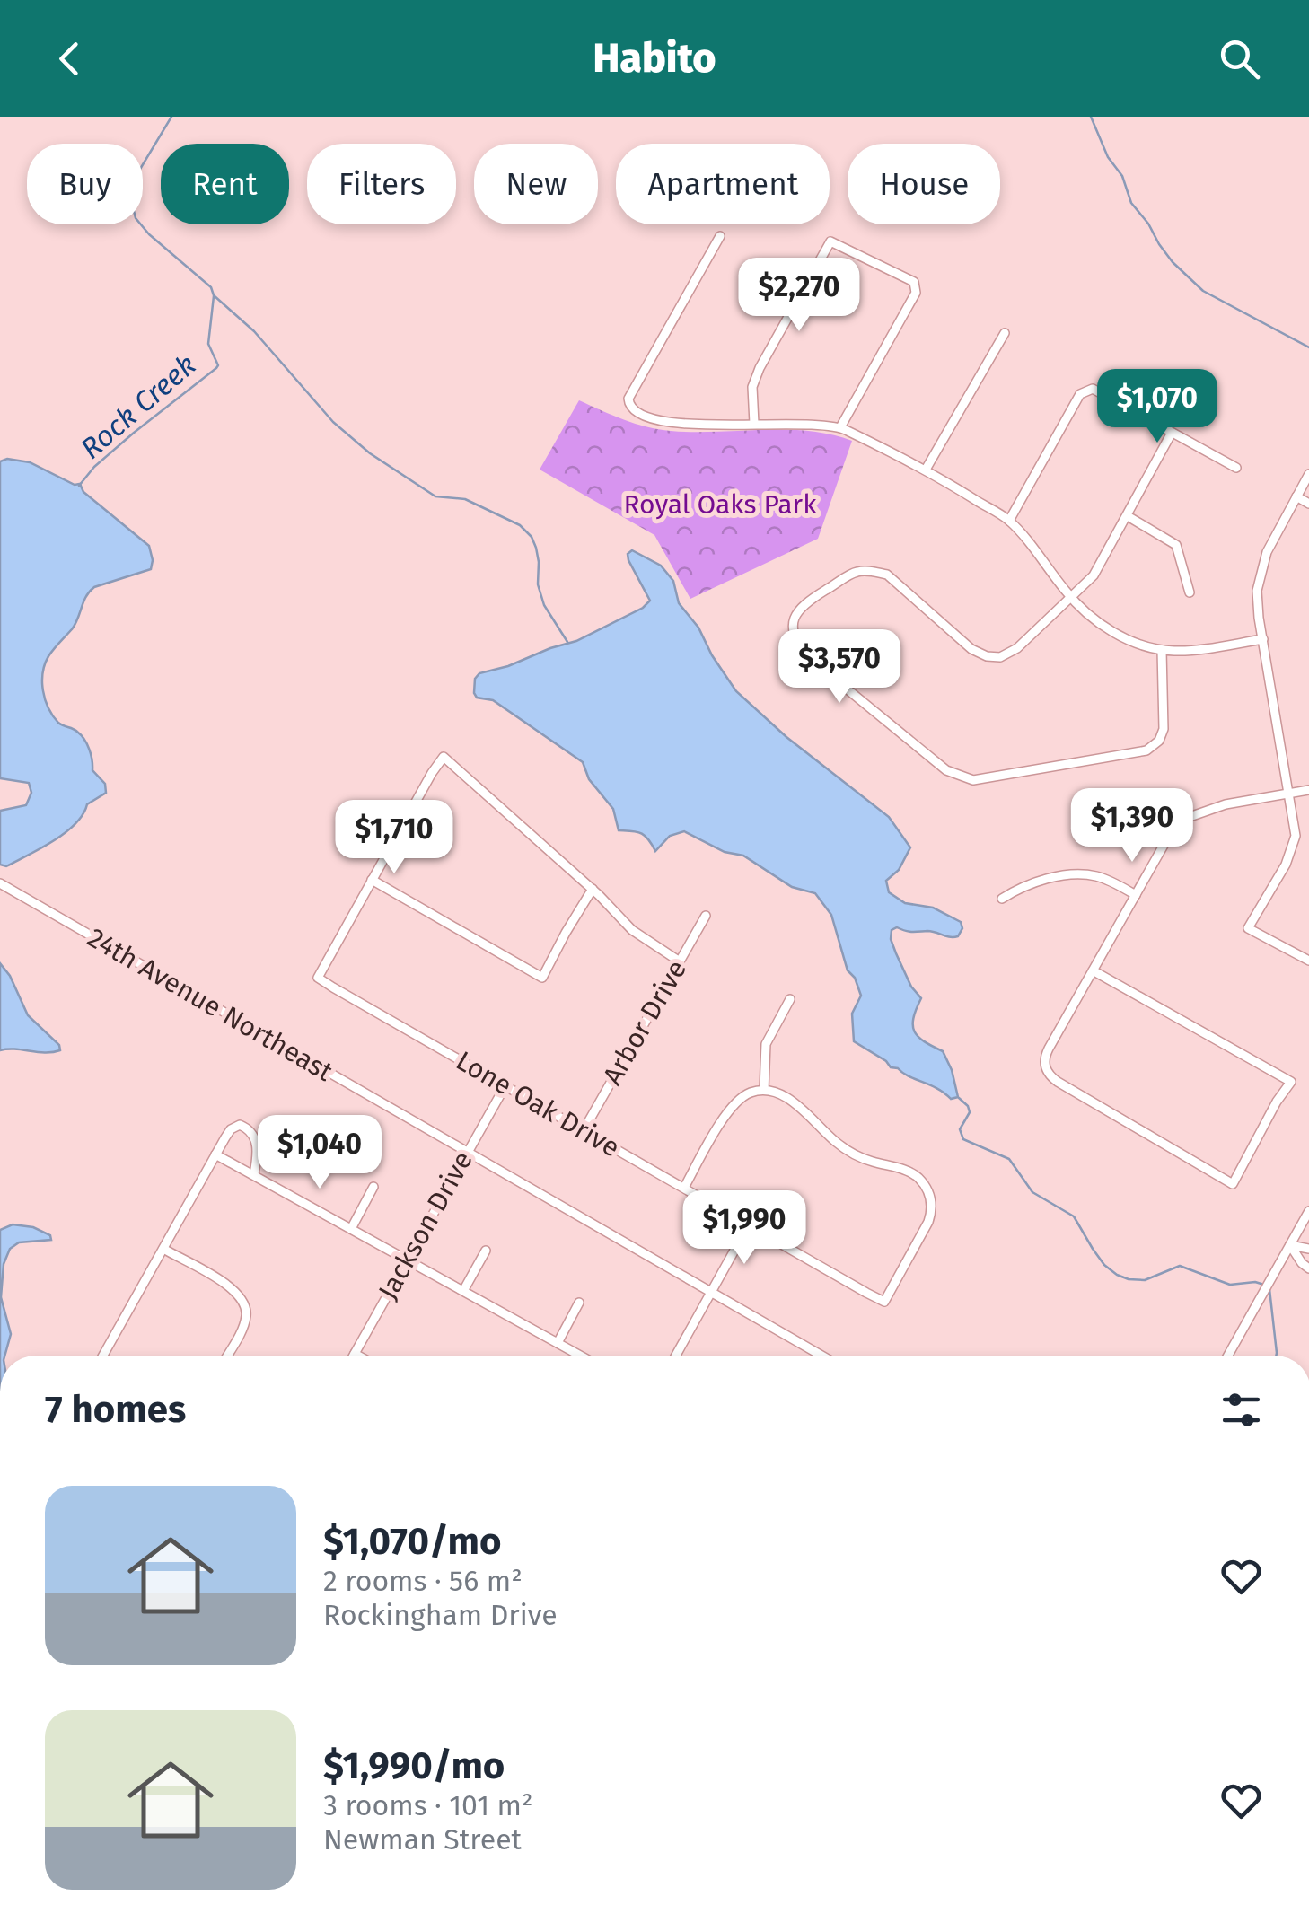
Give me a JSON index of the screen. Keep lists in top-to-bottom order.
{
  "streets": {
    "street": [
      "24th Avenue Northeast",
      "Arbor Drive",
      "Lone Oak Drive",
      "Jackson Drive"
    ]
  },
  "crossings": [
    ["24th Avenue Northeast", "Jackson Drive"],
    ["Arbor Drive", "Lone Oak Drive"],
    ["Lone Oak Drive", "Jackson Drive"]
  ],
  "water": ["Rock Creek"],
  "parks": ["Royal Oaks Park"],
  "page": {
    "header": "Habito",
    "chip": [
      "Buy",
      "Rent",
      "Filters",
      "New",
      "Apartment",
      "House"
    ],
    "price": [
      "$2,270",
      "$1,070",
      "$3,570",
      "$1,390",
      "$1,710",
      "$1,040",
      "$1,990"
    ],
    "heading": "7 homes",
    "list": [
      {
        "name": "$1,070/mo",
        "note": "2 rooms · 56 m² · Rockingham Drive"
      },
      {
        "name": "$1,990/mo",
        "note": "3 rooms · 101 m² · Newman Street"
      }
    ]
  }
}
